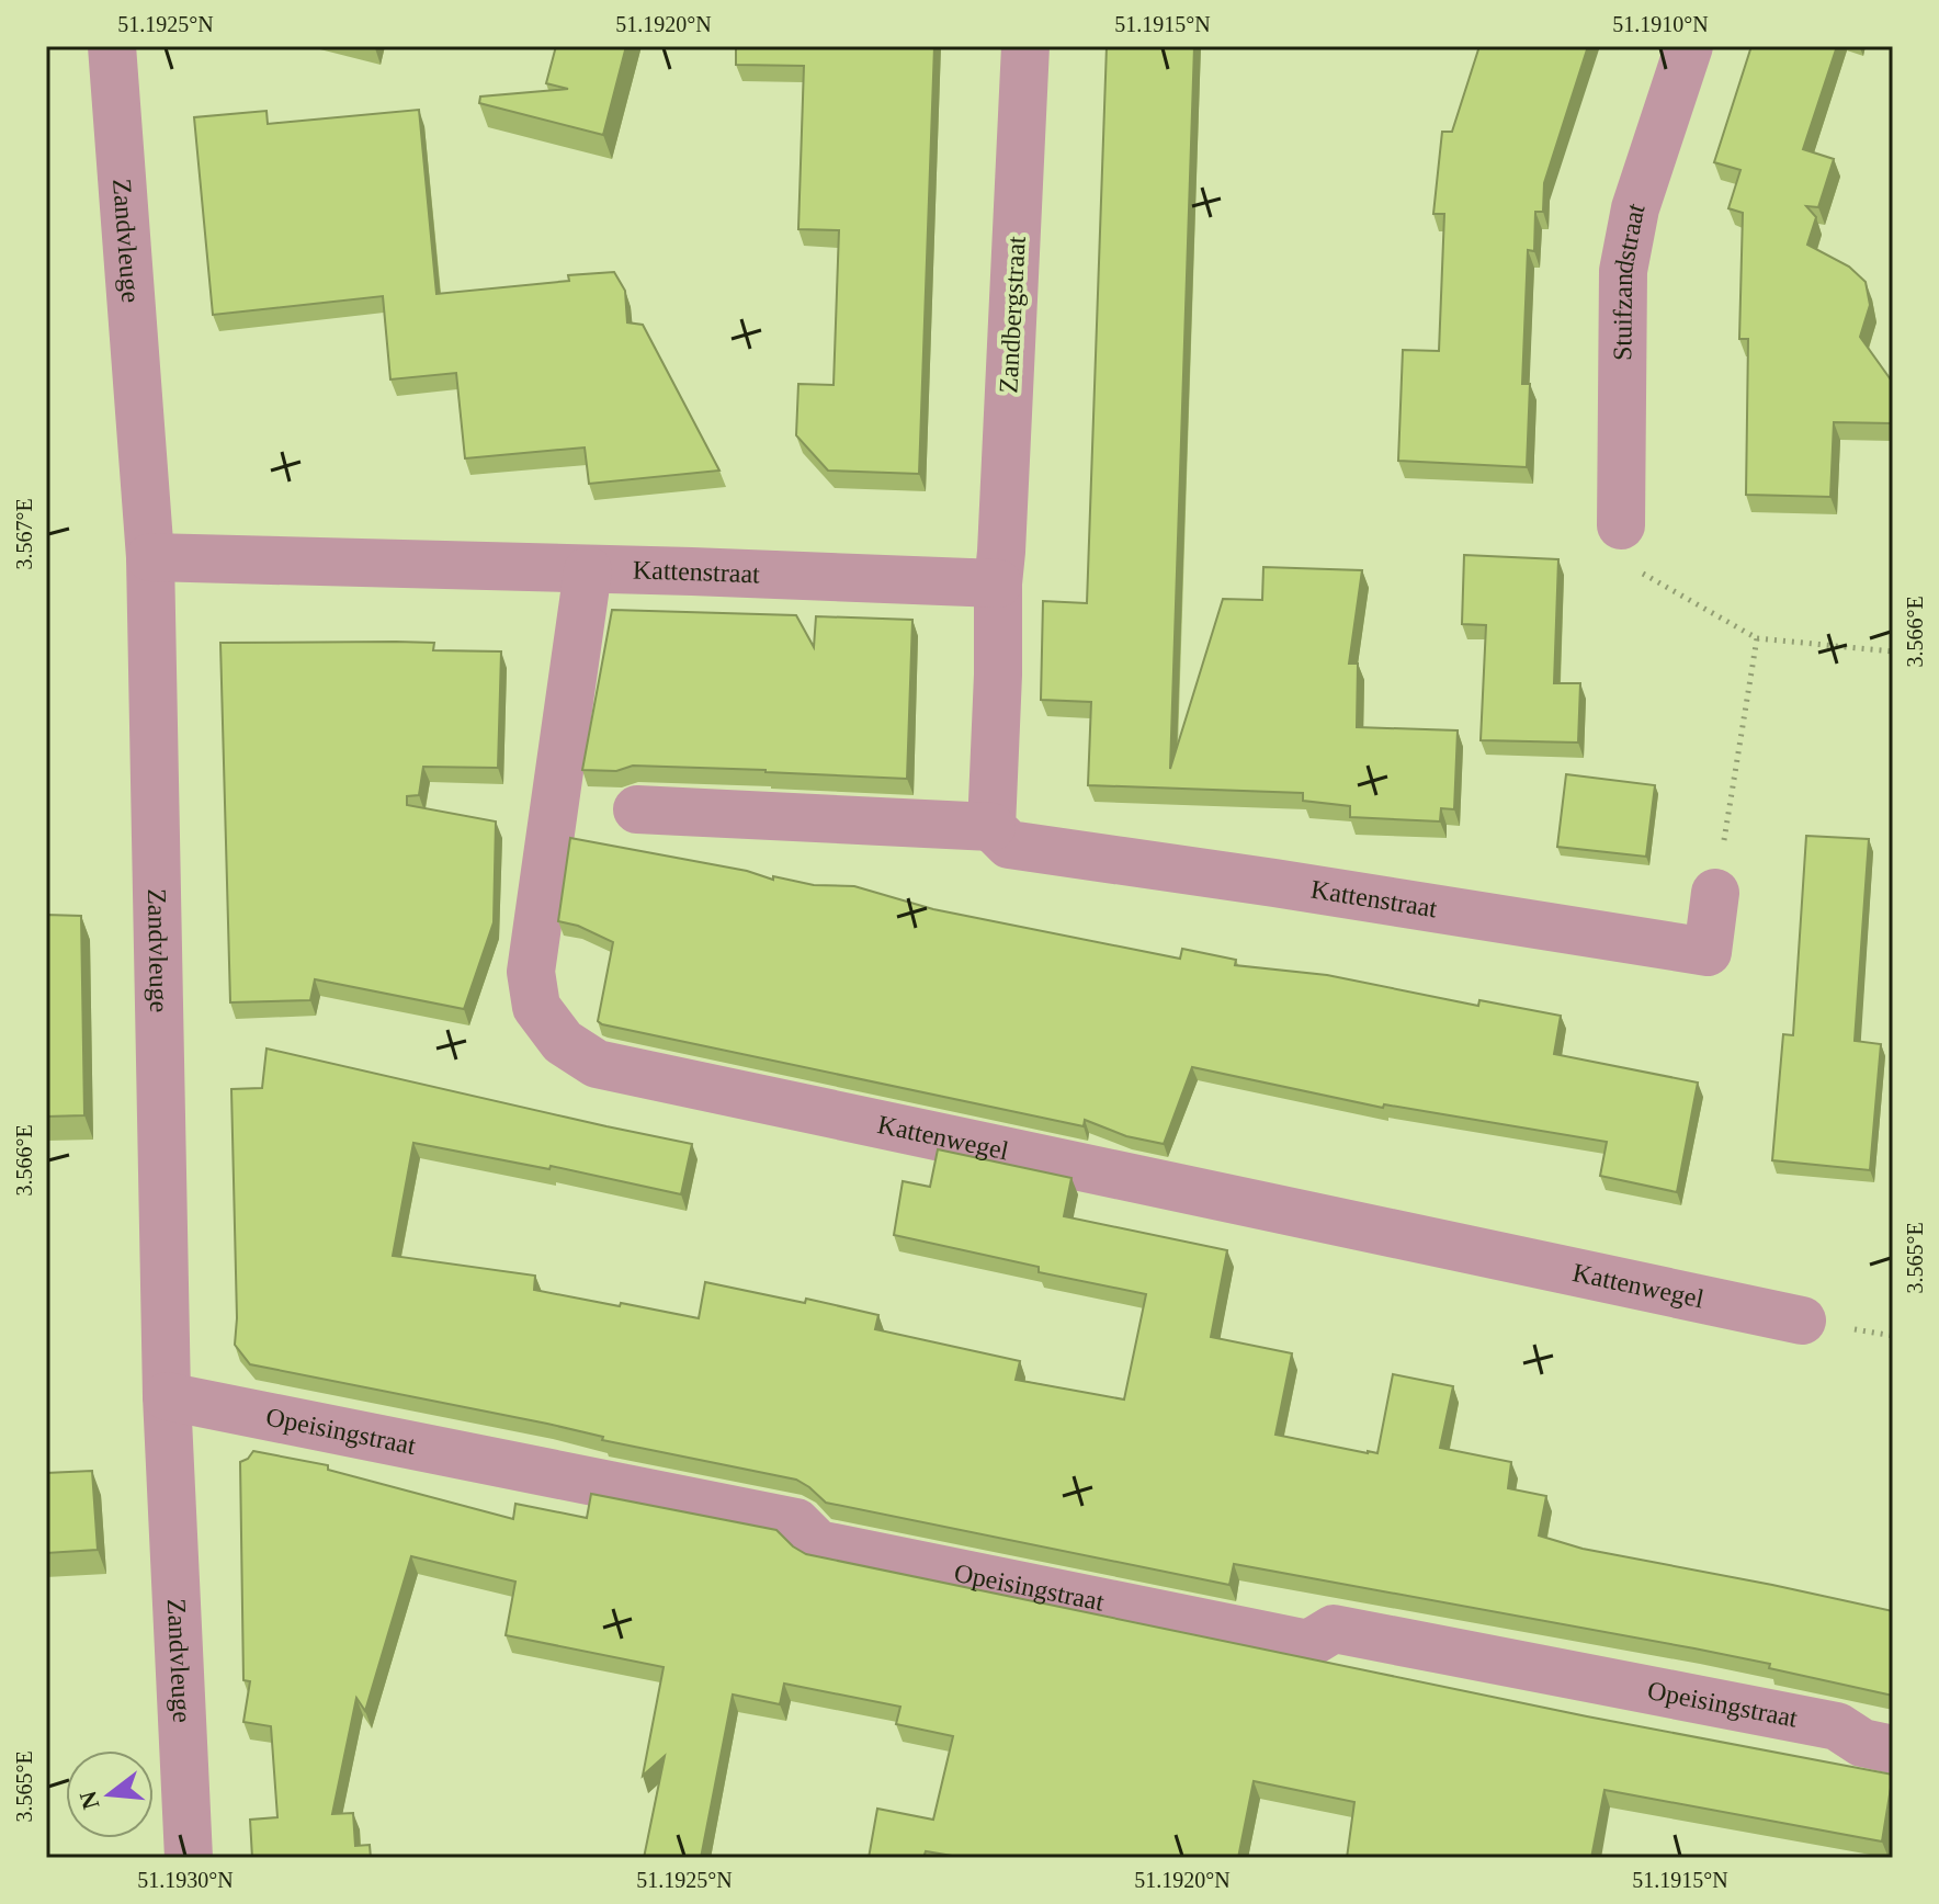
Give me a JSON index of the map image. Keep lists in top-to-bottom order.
{
  "streets": {
    "street": [
      "Zandvleuge",
      "Stuifzandstraat",
      "Zandbergstraat",
      "Kattenstraat",
      "Kattenwegel",
      "Opeisingstraat"
    ]
  },
  "crossings": [
    ["Zandvleuge", "Kattenstraat"],
    ["Zandvleuge", "Opeisingstraat"],
    ["Zandbergstraat", "Kattenstraat"],
    ["Kattenstraat", "Kattenwegel"]
  ],
  "north": "left",
  "coordinates": [
    "51.1925°N",
    "51.1920°N",
    "51.1915°N",
    "51.1910°N",
    "3.567°E",
    "3.566°E",
    "3.565°E",
    "51.1930°N"
  ]
}
